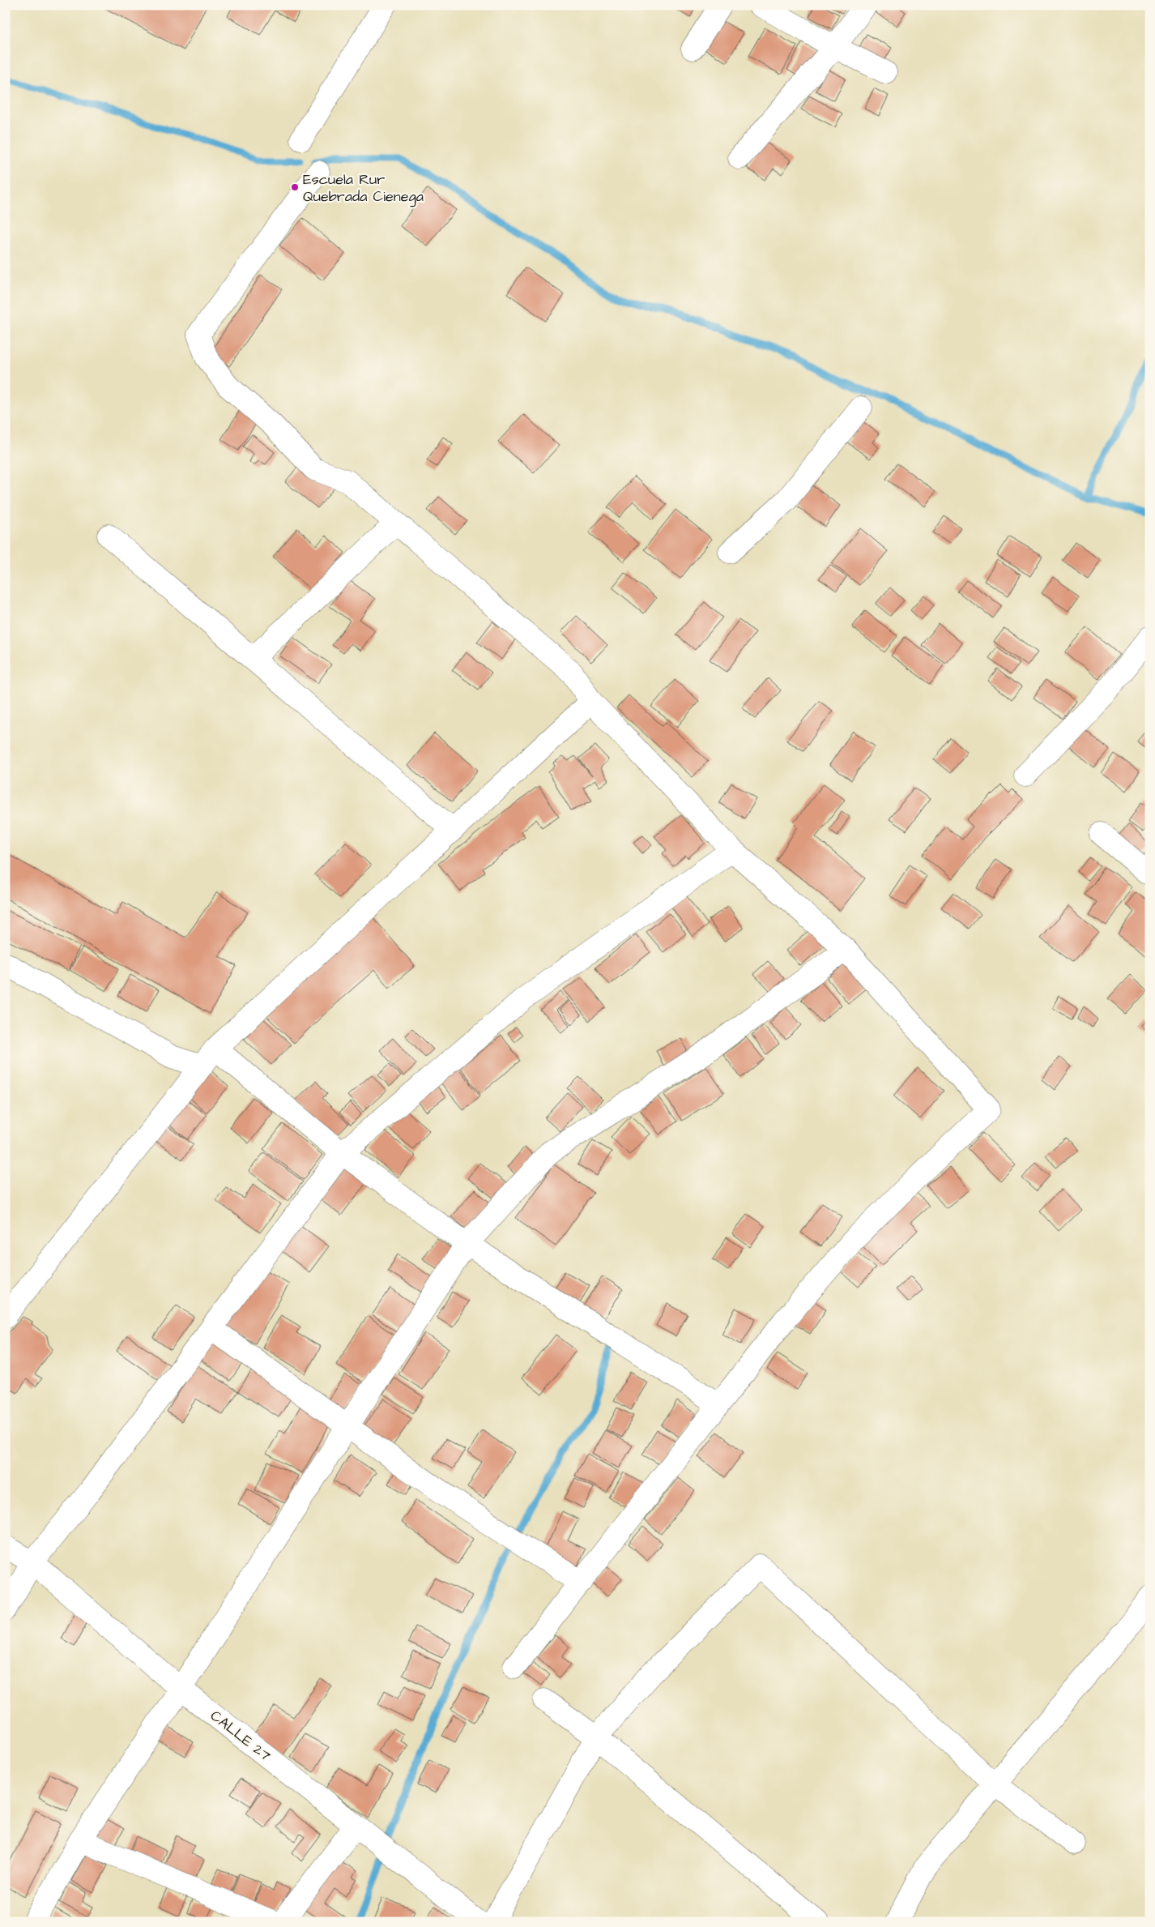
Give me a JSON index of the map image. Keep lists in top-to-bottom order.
{
  "streets": {
    "street": ["CALLE 27"]
  },
  "places": ["Escuela Rur Quebrada Cienega"]
}
